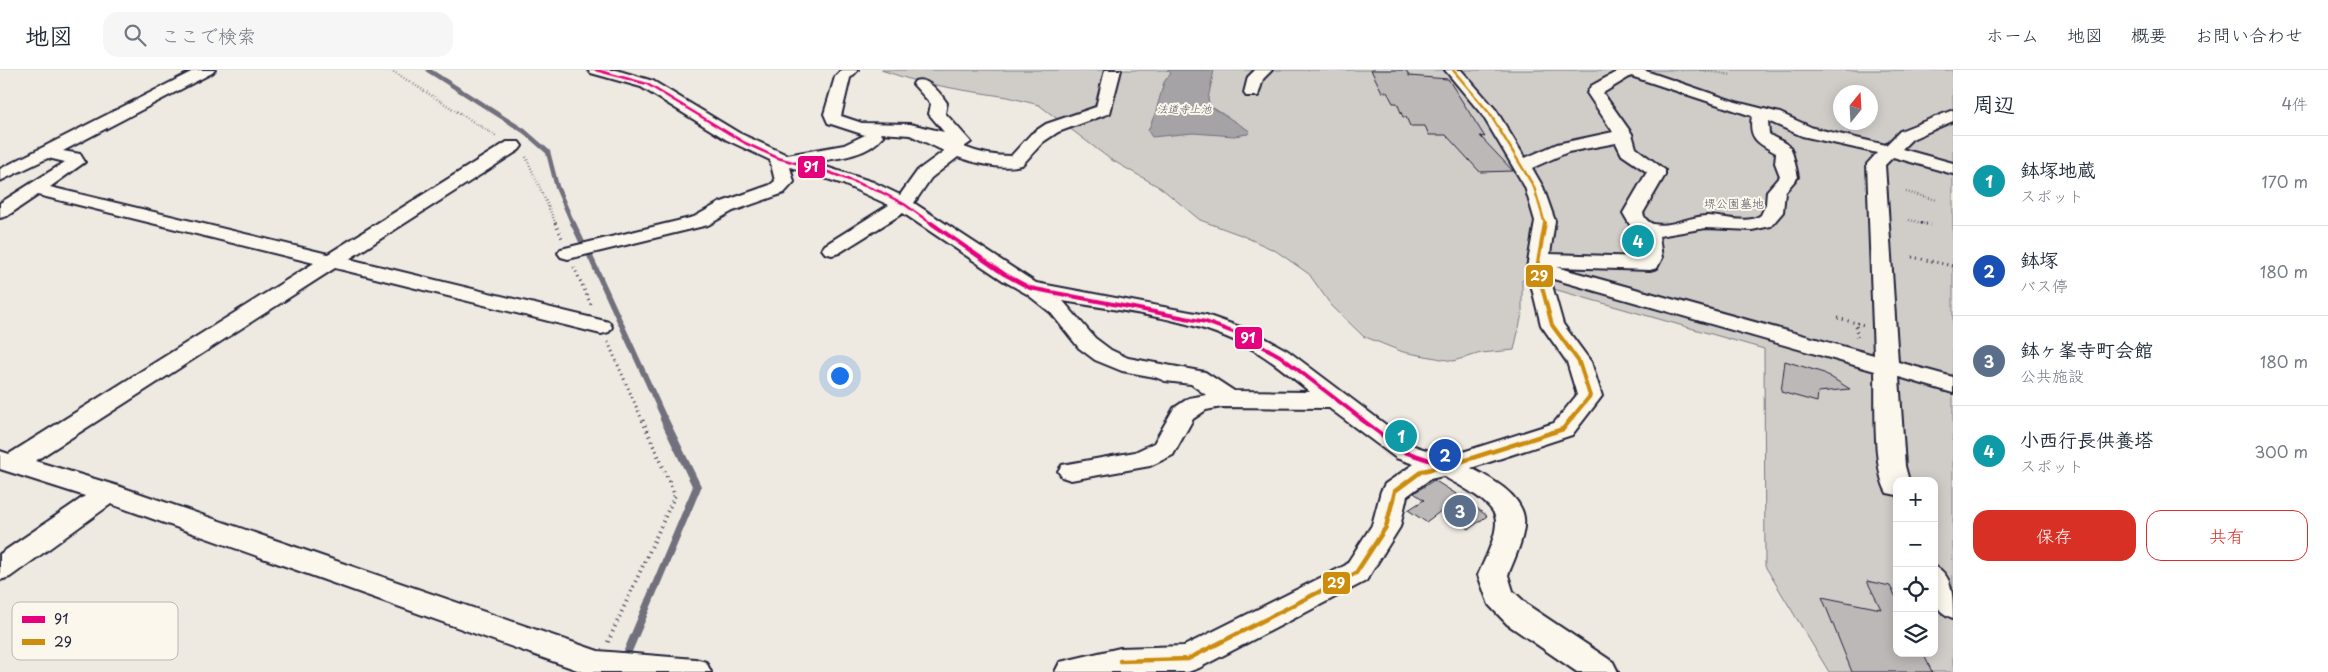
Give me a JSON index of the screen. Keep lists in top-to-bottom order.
{
  "water": ["法道寺上池"],
  "parks": ["堺公園墓地"],
  "lines": ["transit line 91", "transit line 29"],
  "legend": ["91", "29"],
  "north": "top",
  "page": {
    "header": "地図",
    "search": "ここで検索",
    "nav": [
      "ホーム",
      "地図",
      "概要",
      "お問い合わせ"
    ],
    "heading": ["周辺", "4件"],
    "list": [
      {
        "mark": "1",
        "name": "鉢塚地蔵",
        "note": "スポット",
        "value": "170 m"
      },
      {
        "mark": "2",
        "name": "鉢塚",
        "note": "バス停",
        "value": "180 m"
      },
      {
        "mark": "3",
        "name": "鉢ヶ峯寺町会館",
        "note": "公共施設",
        "value": "180 m"
      },
      {
        "mark": "4",
        "name": "小西行長供養塔",
        "note": "スポット",
        "value": "300 m"
      }
    ],
    "pins": [
      "4",
      "1",
      "2",
      "3"
    ],
    "map_buttons": ["+", "−"],
    "buttons": ["保存", "共有"]
  }
}
